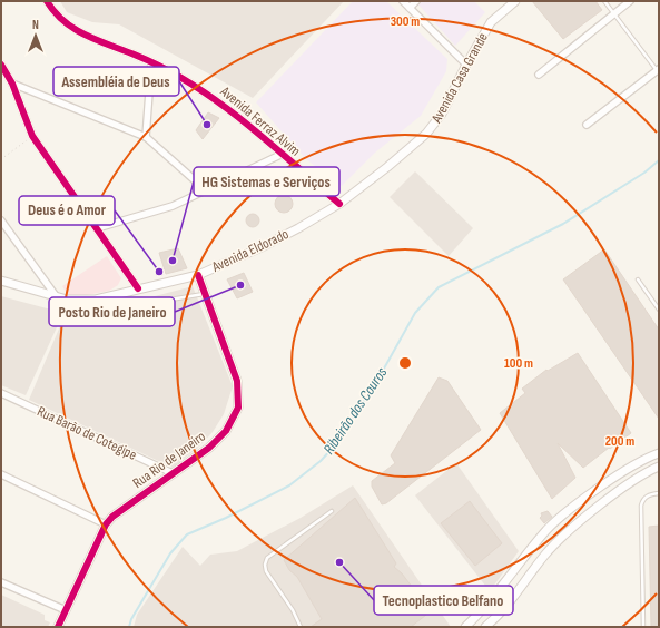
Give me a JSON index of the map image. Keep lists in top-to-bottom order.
{
  "streets": {
    "main road": ["Avenida Casa Grande", "Avenida Eldorado", "Rua Rio de Janeiro"],
    "street": ["Avenida Ferraz Alvim", "Rua Barão de Cotegipe"]
  },
  "crossings": [
    ["Avenida Casa Grande", "Avenida Ferraz Alvim"],
    ["Avenida Casa Grande", "Avenida Eldorado"],
    ["Avenida Ferraz Alvim", "Avenida Eldorado"],
    ["Avenida Eldorado", "Rua Rio de Janeiro"],
    ["Rua Barão de Cotegipe", "Rua Rio de Janeiro"]
  ],
  "water": ["Ribeirão dos Couros"],
  "places": [
    "Assembléia de Deus",
    "HG Sistemas e Serviços",
    "Deus é o Amor",
    "Posto Rio de Janeiro",
    "Tecnoplastico Belfano"
  ],
  "north": "top",
  "rings": ["300 m", "100 m", "200 m"]
}
